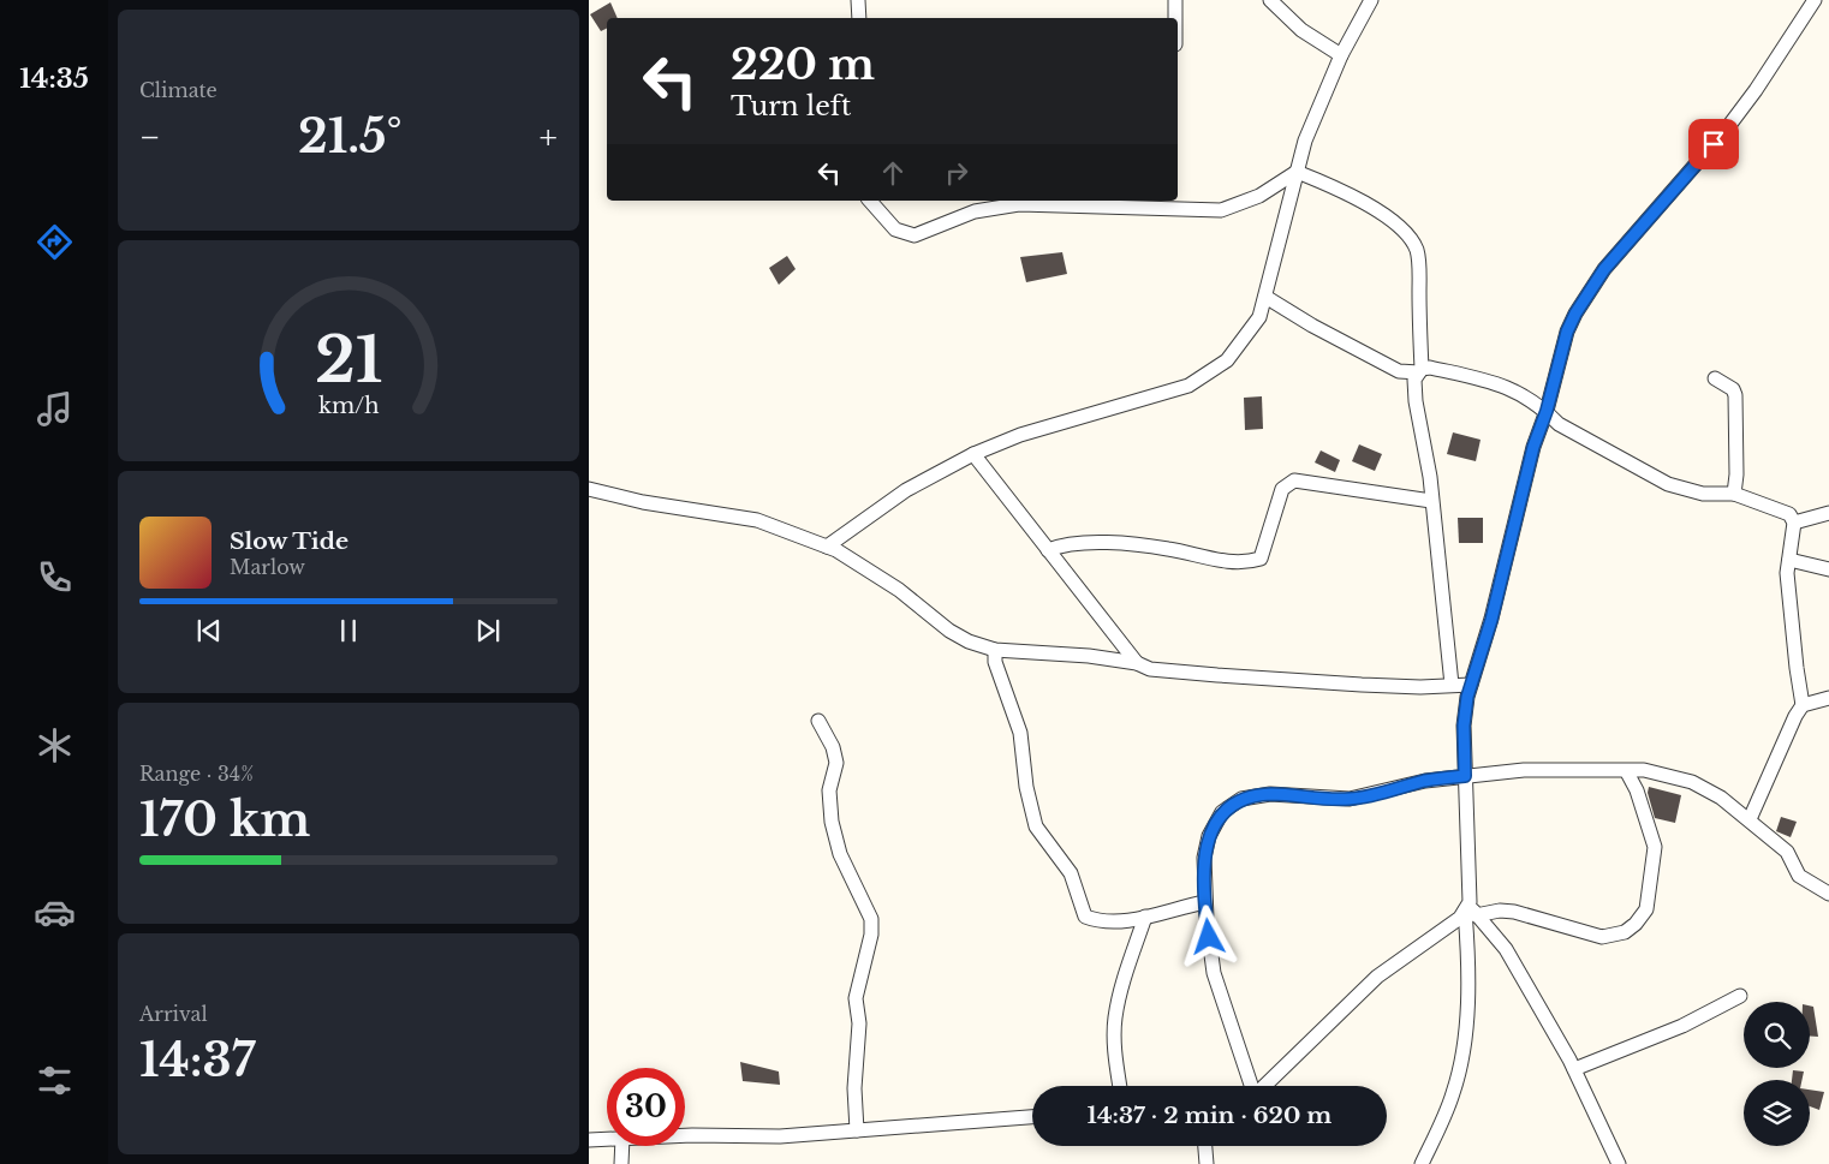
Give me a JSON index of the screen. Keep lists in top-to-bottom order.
{
  "page": {
    "tabs": "14:35",
    "tile": [
      "Climate",
      ["Range · 34%", "170 km"],
      ["Arrival", "14:37"]
    ],
    "turn": ["220 m", "Turn left"],
    "heat": ["−", "21.5°", "+"],
    "song": ["Slow Tide", "Marlow"],
    "limit": "30",
    "trip": "14:37 · 2 min · 620 m",
    "gauge": ["21", "km/h"]
  }
}
